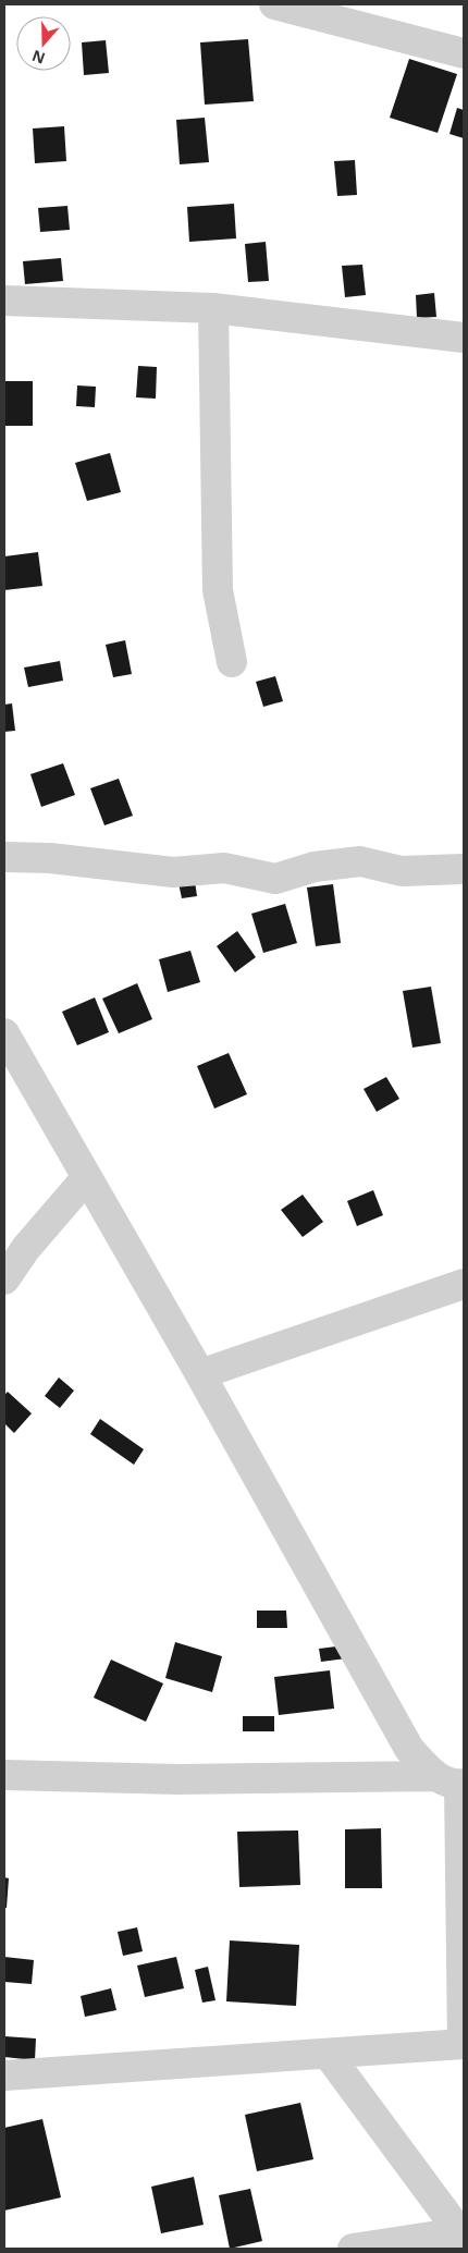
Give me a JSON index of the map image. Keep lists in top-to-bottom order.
{
  "north": "bottom"
}
